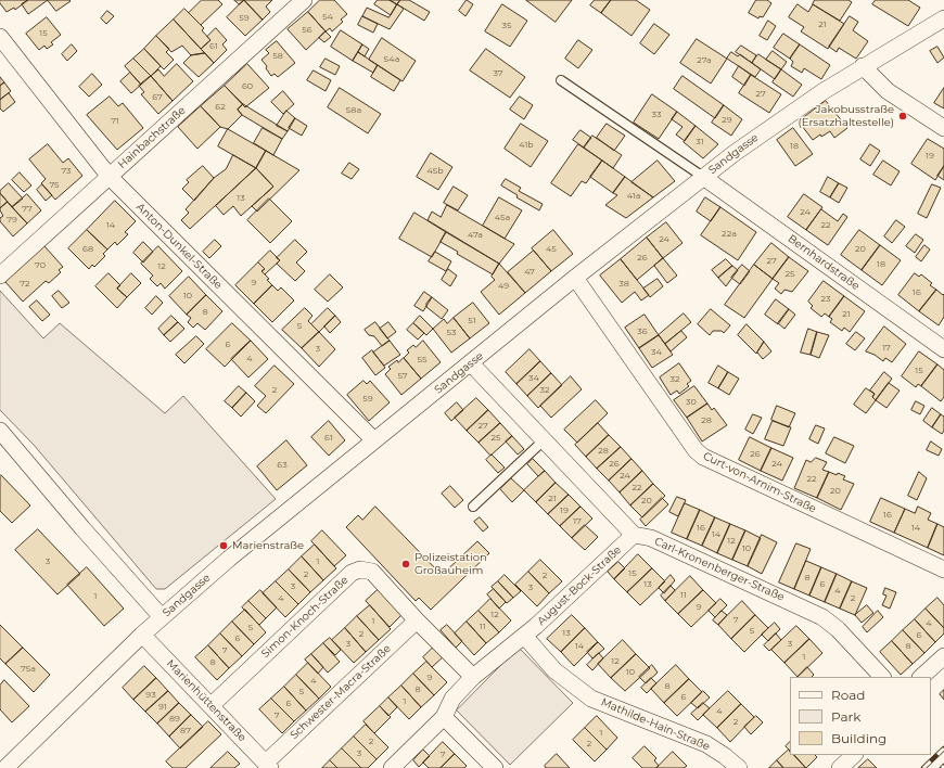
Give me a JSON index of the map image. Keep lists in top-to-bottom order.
{
  "streets": {
    "street": [
      "Hainbachstraße",
      "Sandgasse",
      "Anton-Dunkel-Straße",
      "Bernhardstraße",
      "Curt-von-Arnim-Straße",
      "Carl-Kronenberger-Straße",
      "August-Bock-Straße",
      "Simon-Knoch-Straße",
      "Schwester-Macra-Straße",
      "Marienhüttenstraße",
      "Mathilde-Hain-Straße"
    ]
  },
  "crossings": [
    ["Hainbachstraße", "Anton-Dunkel-Straße"],
    ["Sandgasse", "Anton-Dunkel-Straße"],
    ["Sandgasse", "Bernhardstraße"],
    ["Sandgasse", "Curt-von-Arnim-Straße"],
    ["Sandgasse", "Marienhüttenstraße"],
    ["Carl-Kronenberger-Straße", "August-Bock-Straße"],
    ["August-Bock-Straße", "Simon-Knoch-Straße"],
    ["August-Bock-Straße", "Mathilde-Hain-Straße"],
    ["Simon-Knoch-Straße", "Schwester-Macra-Straße"],
    ["Simon-Knoch-Straße", "Marienhüttenstraße"],
    ["Schwester-Macra-Straße", "Marienhüttenstraße"]
  ],
  "places": ["Jakobusstraße (Ersatzhaltestelle)", "Marienstraße", "Polizeistation Großauheim"],
  "house_numbers": [
    "54",
    "59",
    "21",
    "35",
    "56",
    "15",
    "61",
    "58",
    "54a",
    "27a",
    "37",
    "60",
    "27",
    "67",
    "62",
    "58a",
    "33",
    "29",
    "71",
    "31",
    "41b",
    "18",
    "19",
    "73",
    "45b",
    "75",
    "41a",
    "13",
    "77",
    "24",
    "45a",
    "79",
    "14",
    "22",
    "22a",
    "47a",
    "24",
    "68",
    "45",
    "20",
    "26",
    "27",
    "18",
    "70",
    "12",
    "47",
    "25",
    "9",
    "72",
    "38",
    "49",
    "16",
    "10",
    "23",
    "8",
    "21",
    "51",
    "5",
    "36",
    "53",
    "6",
    "17",
    "3",
    "34",
    "4",
    "55",
    "15",
    "57",
    "34",
    "32",
    "2",
    "32",
    "59",
    "30",
    "28",
    "27",
    "61",
    "25",
    "28",
    "26",
    "26",
    "24",
    "63",
    "24",
    "22",
    "22",
    "20",
    "21",
    "20",
    "19",
    "16",
    "17",
    "16",
    "14",
    "14",
    "12",
    "10",
    "3",
    "1",
    "15",
    "2",
    "2",
    "8",
    "13",
    "6",
    "3",
    "3",
    "4",
    "11",
    "1",
    "4",
    "2",
    "9",
    "12",
    "7",
    "1",
    "4",
    "11",
    "5",
    "5",
    "13",
    "2",
    "6",
    "6",
    "3",
    "3",
    "14",
    "8",
    "7",
    "1",
    "12",
    "8",
    "75a",
    "10",
    "9",
    "4",
    "8",
    "8",
    "5",
    "93",
    "6",
    "1",
    "6",
    "91",
    "4",
    "7",
    "89",
    "2",
    "87",
    "1",
    "2",
    "2",
    "3",
    "7"
  ],
  "legend": ["Road", "Park", "Building"]
}
